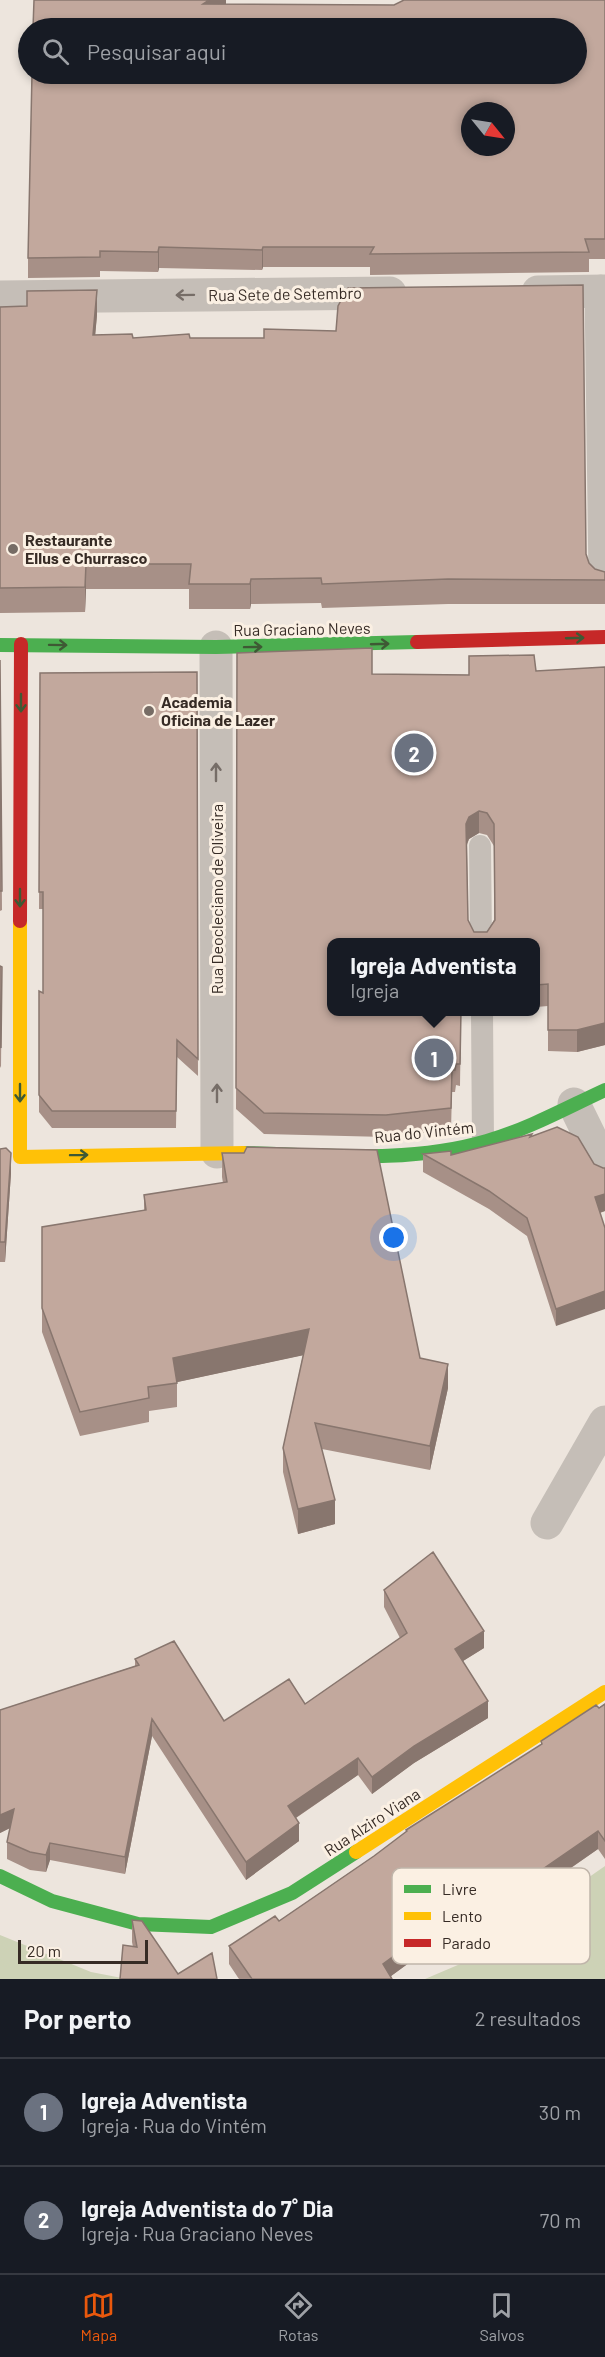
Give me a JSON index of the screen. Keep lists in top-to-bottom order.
{
  "streets": {
    "street": [
      "Rua Sete de Setembro",
      "Rua Graciano Neves",
      "Rua Deocleciano de Oliveira",
      "Rua do Vintém",
      "Rua Alziro Viana"
    ]
  },
  "crossings": [
    ["Rua Graciano Neves", "Rua Deocleciano de Oliveira"],
    ["Rua Graciano Neves", "Rua do Vintém"],
    ["Rua Deocleciano de Oliveira", "Rua do Vintém"]
  ],
  "one_way": ["Rua Sete de Setembro", "Rua Graciano Neves", "Rua Deocleciano de Oliveira"],
  "places": ["Restaurante Ellus e Churrasco", "Academia Oficina de Lazer"],
  "legend": ["Livre", "Lento", "Parado"],
  "scale_bar": "20 m",
  "north": "bottom right",
  "page": {
    "search": "Pesquisar aqui",
    "pins": ["2", "1"],
    "popup": ["Igreja Adventista", "Igreja"],
    "scale": "20 m",
    "heading": ["Por perto", "2 resultados"],
    "list": [
      {
        "mark": "1",
        "name": "Igreja Adventista",
        "note": "Igreja · Rua do Vintém",
        "value": "30 m"
      },
      {
        "mark": "2",
        "name": "Igreja Adventista do 7˚ Dia",
        "note": "Igreja · Rua Graciano Neves",
        "value": "70 m"
      }
    ],
    "nav": ["Mapa", "Rotas", "Salvos"]
  }
}
